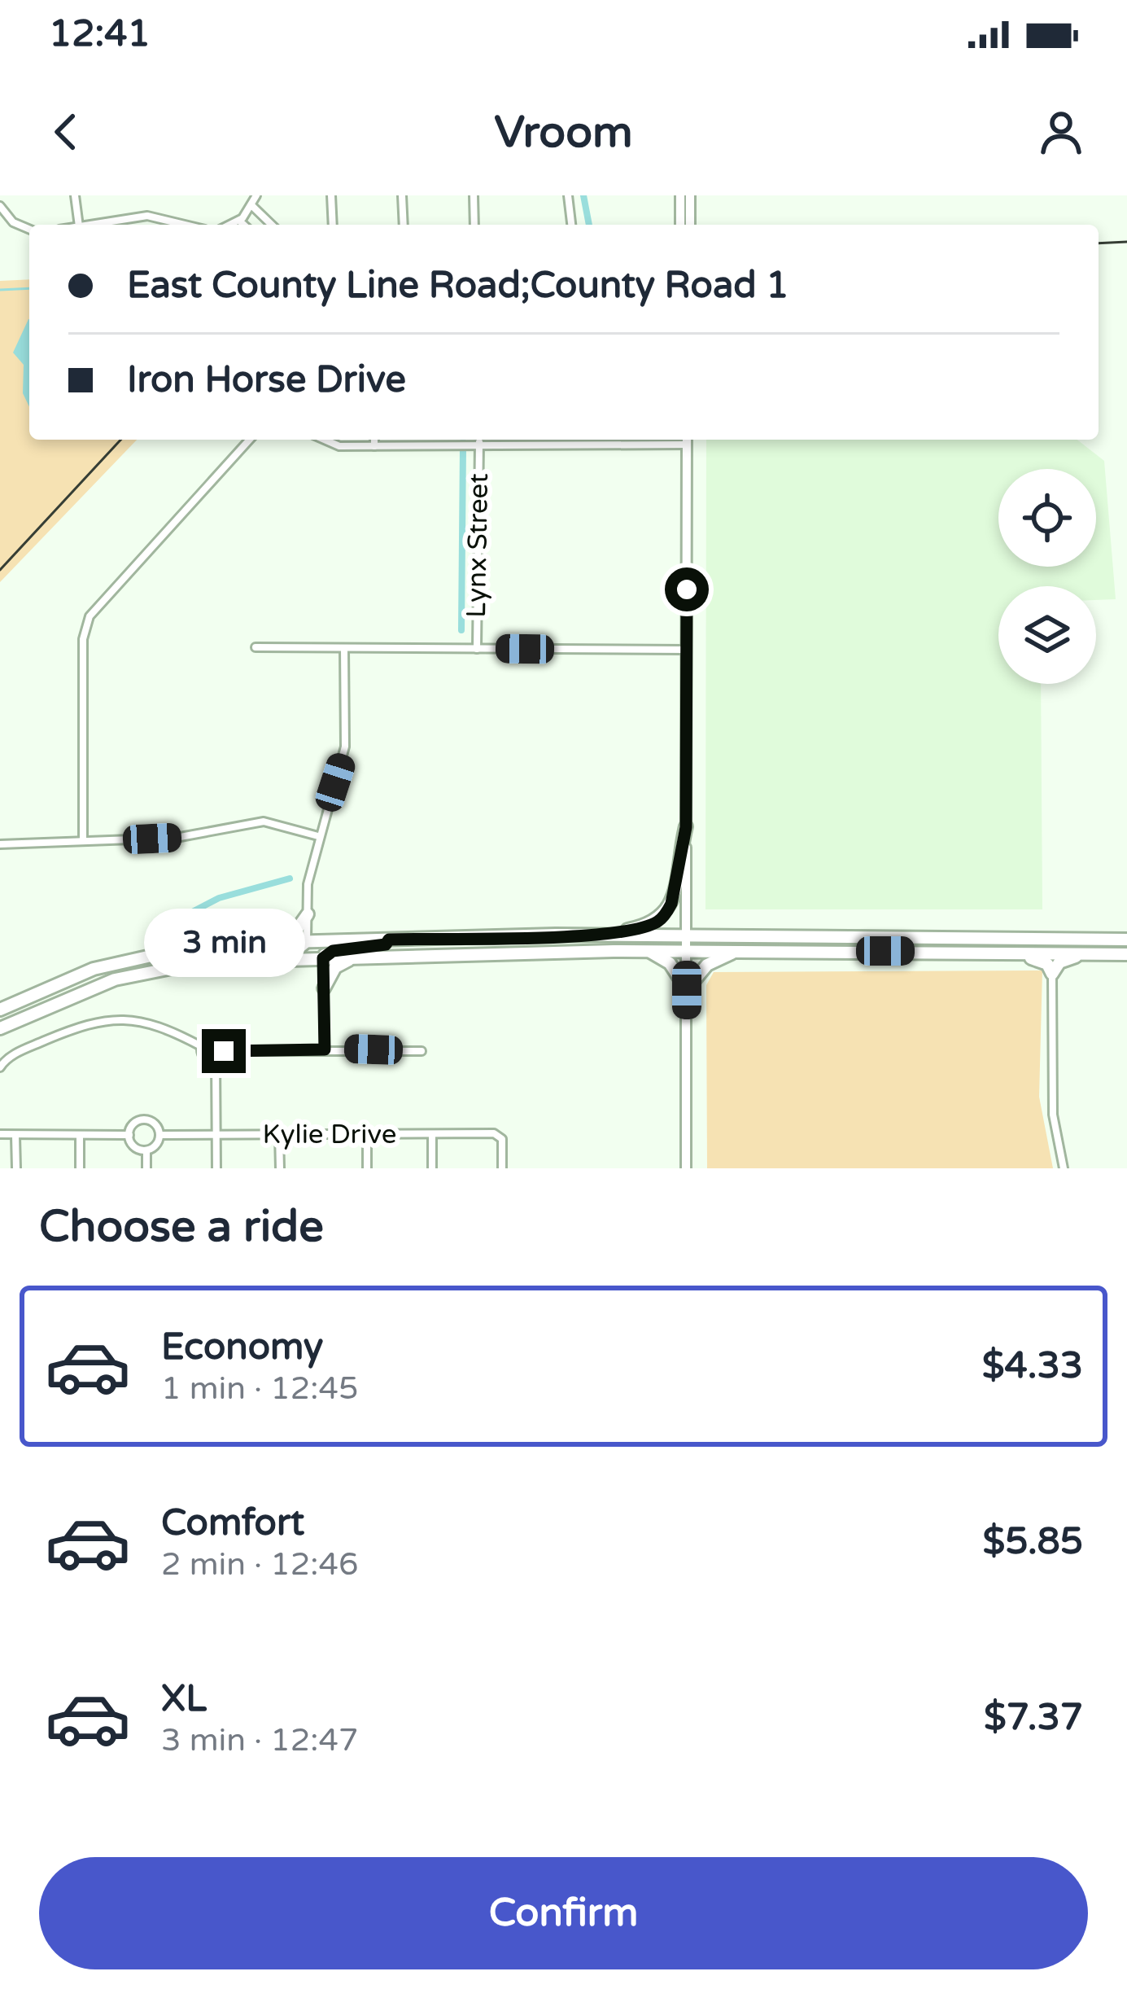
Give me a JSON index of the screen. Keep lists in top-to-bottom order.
{
  "streets": {
    "street": ["Lynx Street", "Kylie Drive"]
  },
  "page": {
    "status": "12:41",
    "header": "Vroom",
    "banner": ["East County Line Road;County Road 1", "Iron Horse Drive"],
    "bubble": "3 min",
    "heading": "Choose a ride",
    "list": [
      {
        "name": "Economy",
        "note": "1 min · 12:45",
        "value": "$4.33"
      },
      {
        "name": "Comfort",
        "note": "2 min · 12:46",
        "value": "$5.85"
      },
      {
        "name": "XL",
        "note": "3 min · 12:47",
        "value": "$7.37"
      }
    ],
    "buttons": "Confirm"
  }
}
